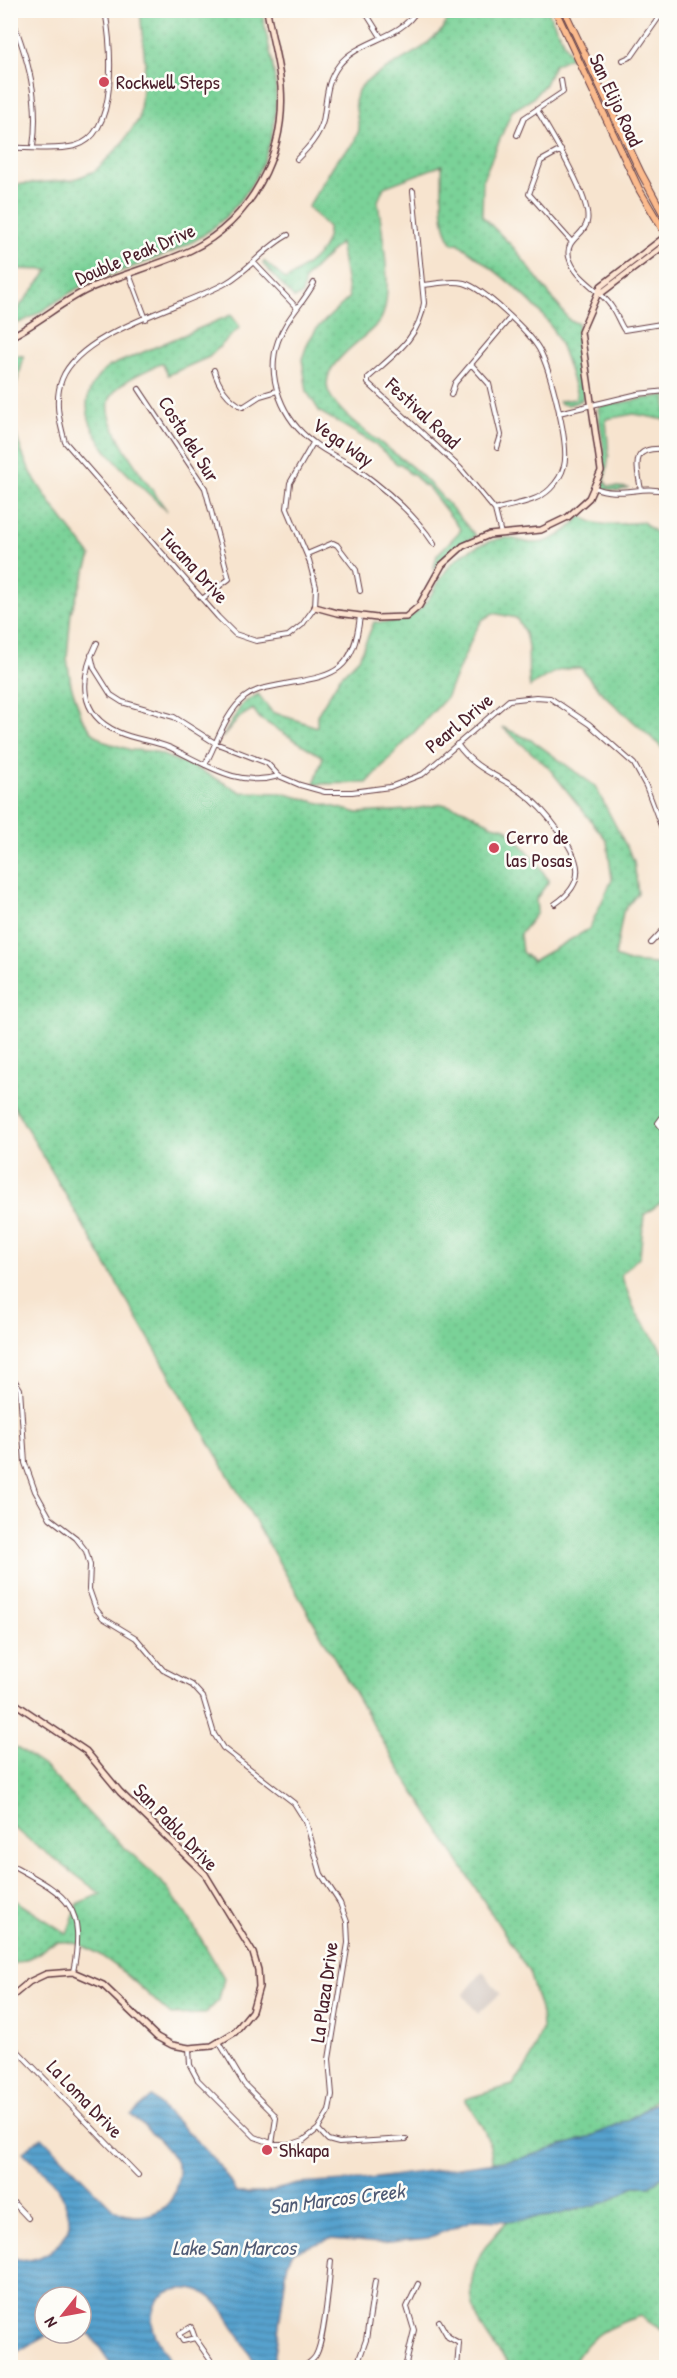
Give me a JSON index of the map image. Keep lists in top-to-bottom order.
{
  "streets": {
    "main road": ["San Elijo Road"],
    "street": [
      "Double Peak Drive",
      "Festival Road",
      "Costa del Sur",
      "Vega Way",
      "Tucana Drive",
      "Pearl Drive",
      "San Pablo Drive",
      "La Plaza Drive",
      "La Loma Drive"
    ]
  },
  "crossings": [
    ["Costa del Sur", "Tucana Drive"]
  ],
  "water": ["San Marcos Creek", "Lake San Marcos"],
  "places": ["Rockwell Steps", "Cerro de las Posas", "Shkapa"],
  "north": "bottom left"
}
